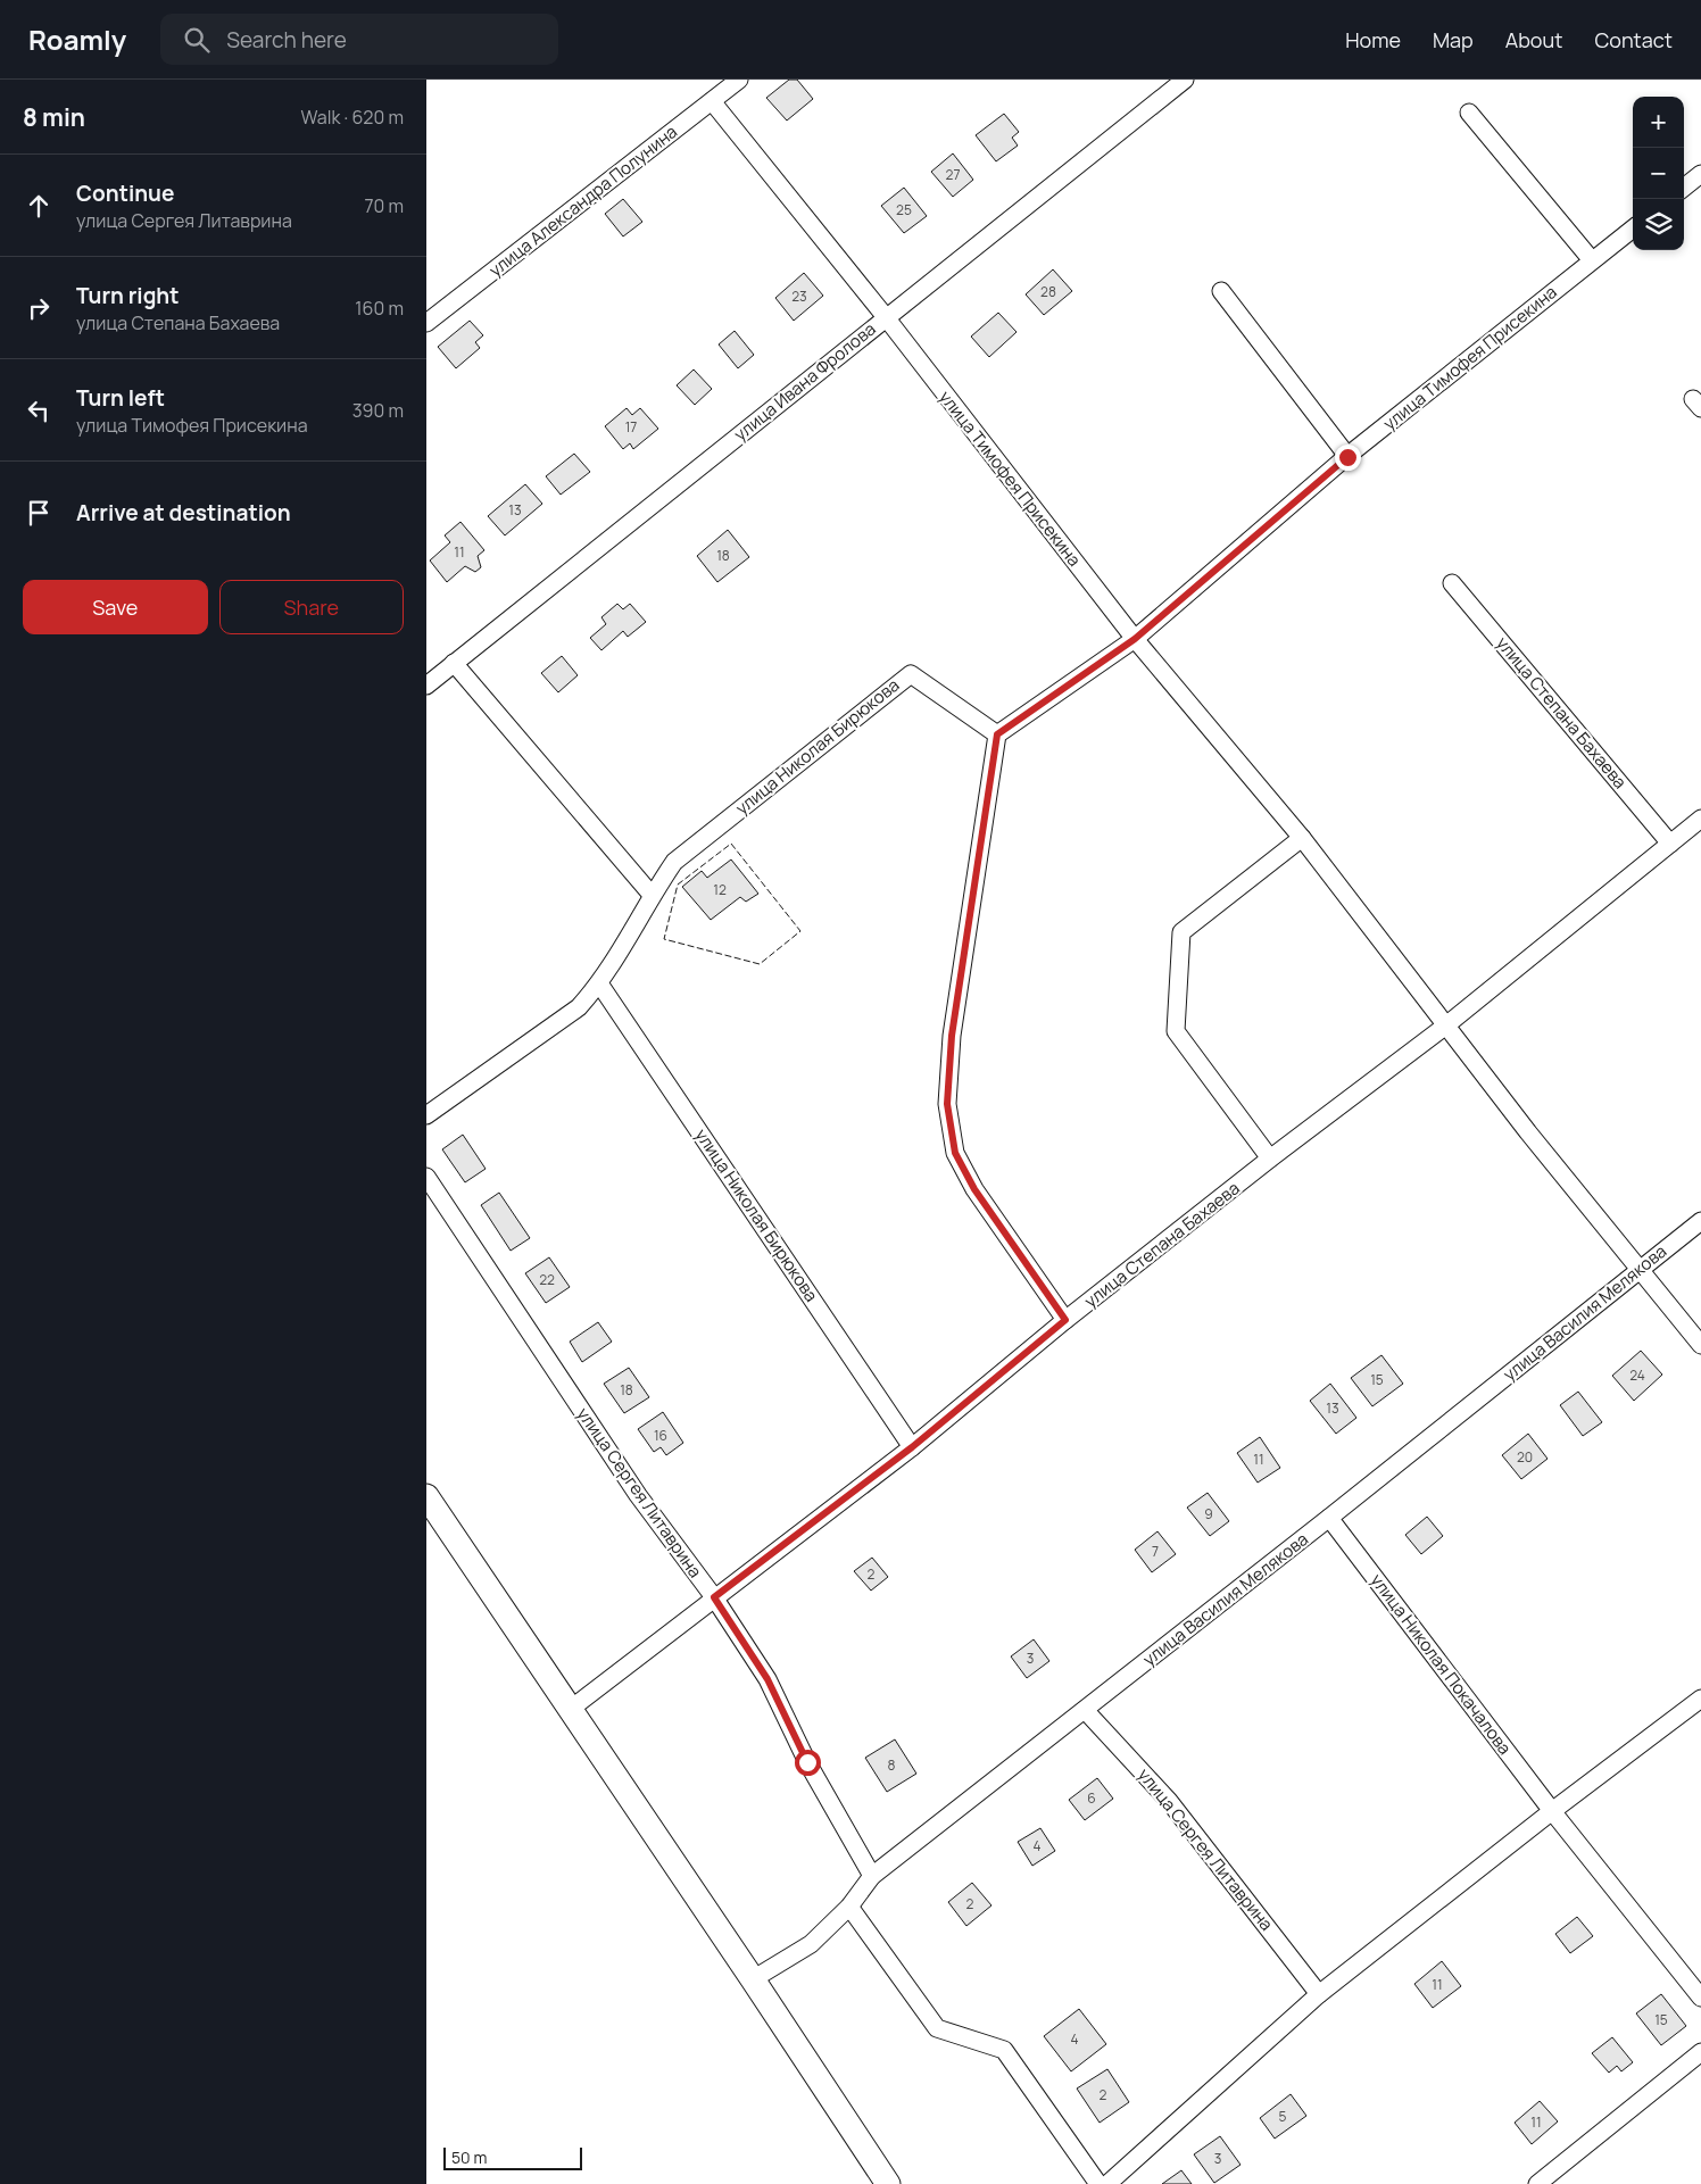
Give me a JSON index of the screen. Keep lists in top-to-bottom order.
{
  "streets": {
    "street": [
      "улица Александра Полунина",
      "улица Тимофея Присекина",
      "улица Ивана Фролова",
      "улица Степана Бахаева",
      "улица Николая Бирюкова",
      "улица Василия Мелякова",
      "улица Сергея Литаврина",
      "улица Николая Покачалова"
    ]
  },
  "crossings": [
    ["улица Александра Полунина", "улица Тимофея Присекина"],
    ["улица Тимофея Присекина", "улица Ивана Фролова"],
    ["улица Тимофея Присекина", "улица Николая Бирюкова"],
    ["улица Степана Бахаева", "улица Николая Бирюкова"],
    ["улица Степана Бахаева", "улица Сергея Литаврина"],
    ["улица Василия Мелякова", "улица Сергея Литаврина"],
    ["улица Василия Мелякова", "улица Николая Покачалова"]
  ],
  "house_numbers": [
    "27",
    "25",
    "28",
    "23",
    "17",
    "13",
    "11",
    "18",
    "12",
    "22",
    "24",
    "15",
    "18",
    "13",
    "16",
    "20",
    "11",
    "9",
    "7",
    "2",
    "3",
    "8",
    "6",
    "4",
    "2",
    "11",
    "15",
    "4",
    "2",
    "5",
    "11",
    "3"
  ],
  "scale_bar": "50 m",
  "page": {
    "header": "Roamly",
    "search": "Search here",
    "nav": [
      "Home",
      "Map",
      "About",
      "Contact"
    ],
    "heading": ["8 min", "Walk · 620 m"],
    "map_buttons": ["+", "−"],
    "list": [
      ["Continue", "улица Сергея Литаврина", "70 m"],
      ["Turn right", "улица Степана Бахаева", "160 m"],
      ["Turn left", "улица Тимофея Присекина", "390 m"],
      "Arrive at destination"
    ],
    "buttons": ["Save", "Share"],
    "scale": "50 m"
  }
}
